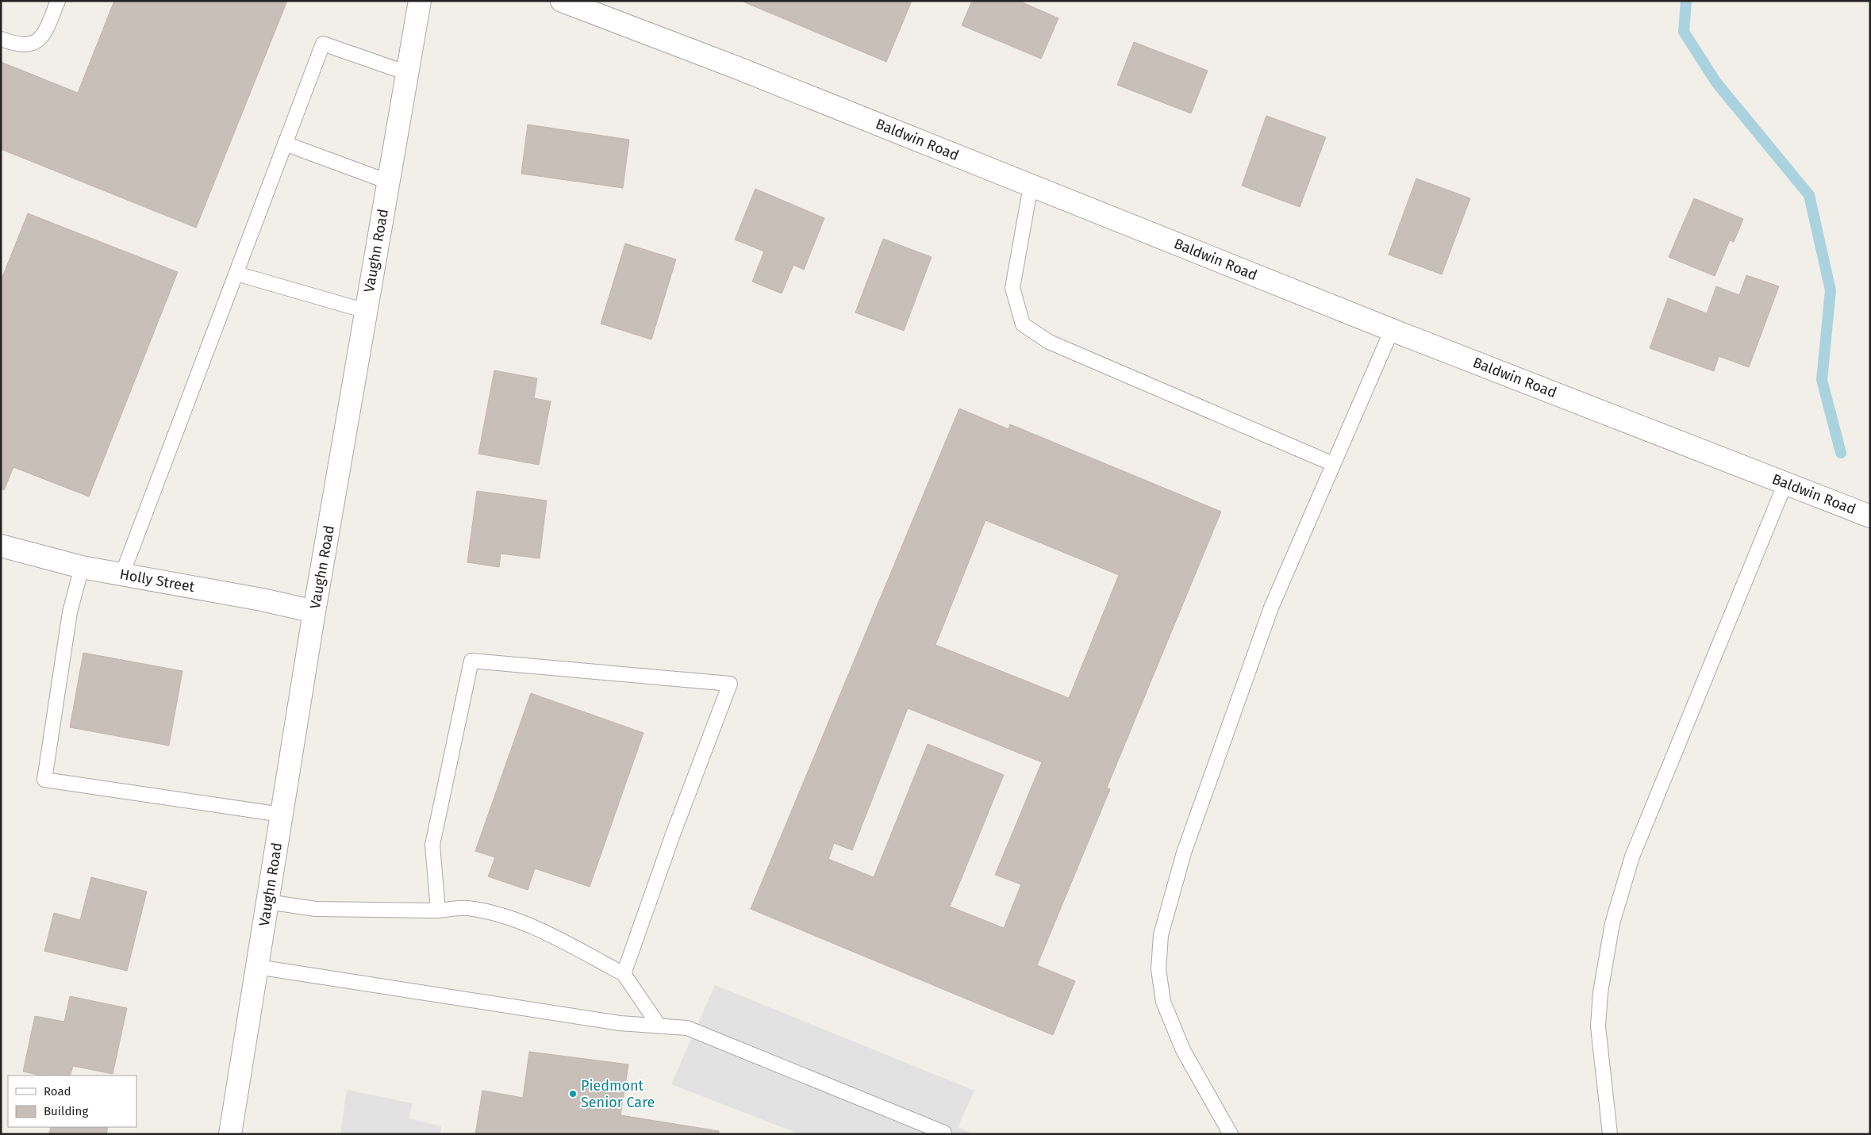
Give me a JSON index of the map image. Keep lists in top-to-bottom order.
{
  "streets": {
    "street": ["Baldwin Road", "Vaughn Road", "Holly Street"]
  },
  "crossings": [
    ["Vaughn Road", "Holly Street"]
  ],
  "places": ["Piedmont Senior Care"],
  "legend": ["Road", "Building"]
}
